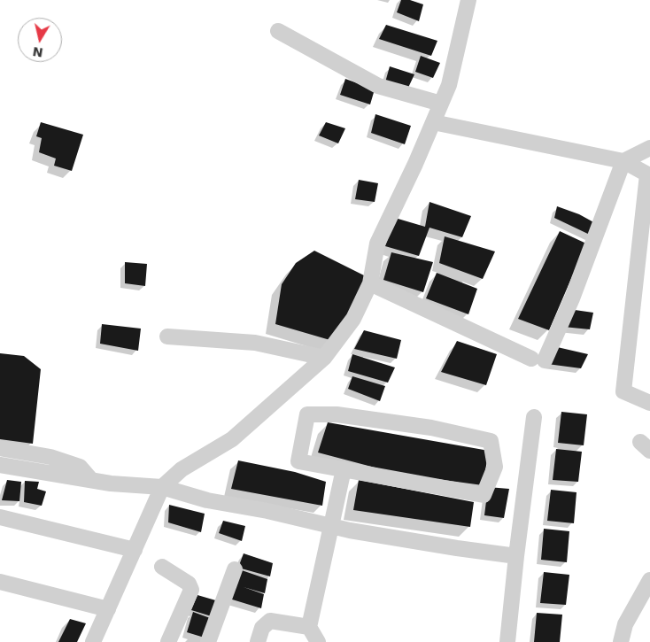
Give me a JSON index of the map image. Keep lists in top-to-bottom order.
{
  "north": "bottom"
}
